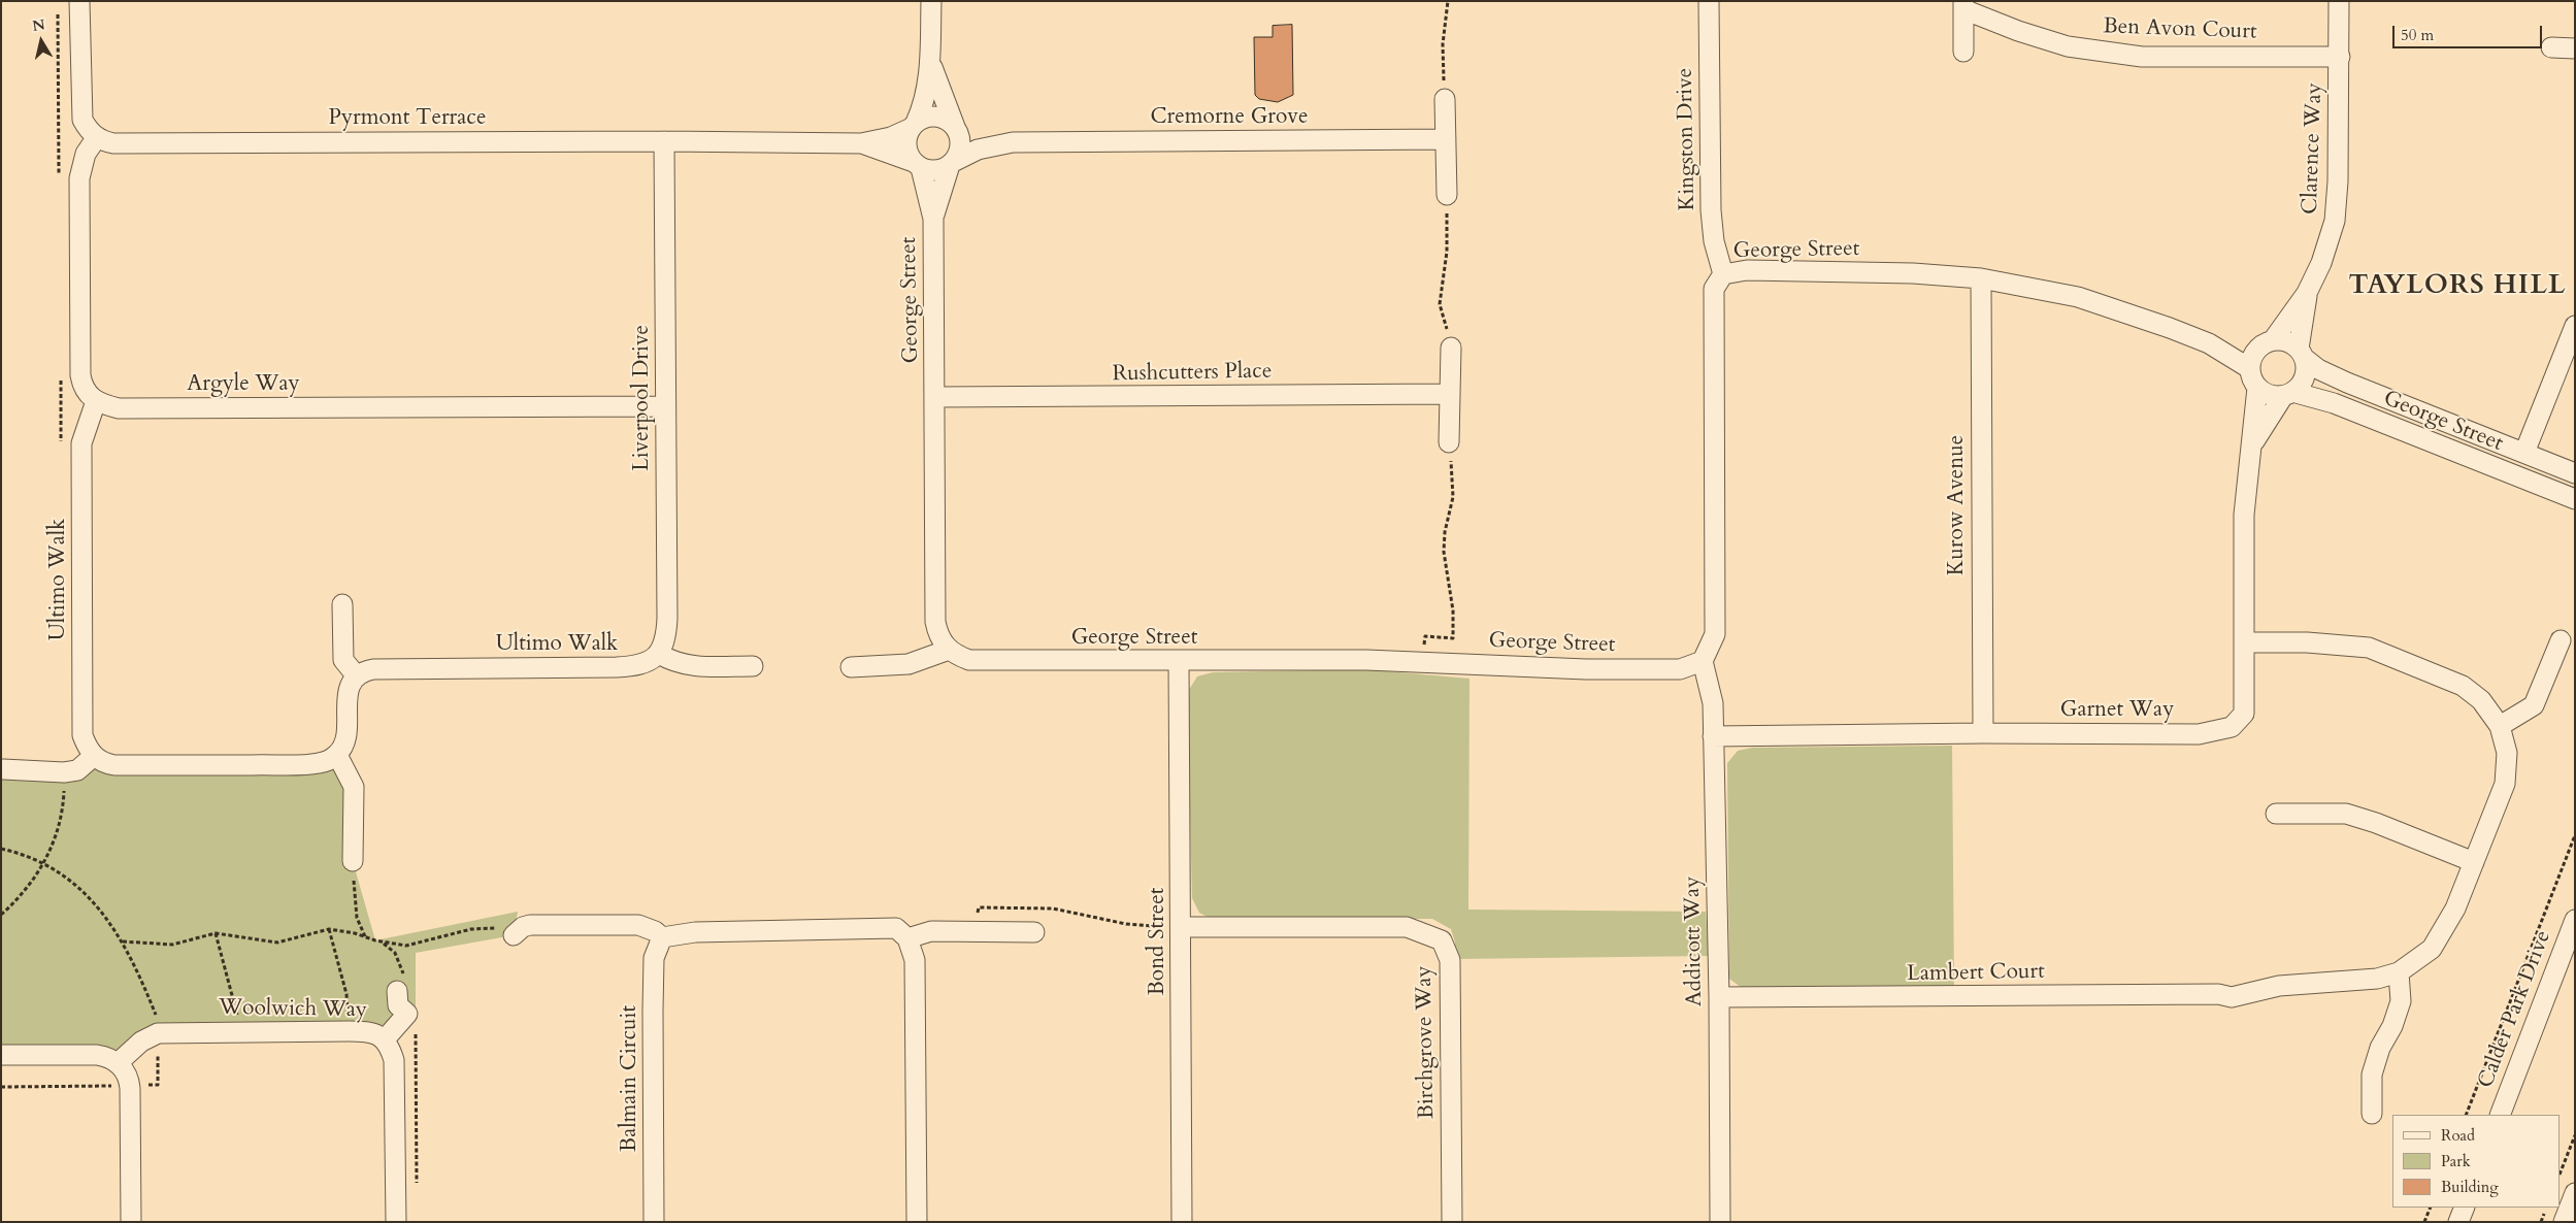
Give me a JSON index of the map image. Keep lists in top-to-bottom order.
{
  "streets": {
    "street": [
      "Ben Avon Court",
      "Cremorne Grove",
      "Pyrmont Terrace",
      "Kingston Drive",
      "Clarence Way",
      "George Street",
      "Rushcutters Place",
      "Argyle Way",
      "Liverpool Drive",
      "Kurow Avenue",
      "Ultimo Walk",
      "Garnet Way",
      "Bond Street",
      "Addicott Way",
      "Lambert Court",
      "Woolwich Way",
      "Calder Park Drive",
      "Birchgrove Way",
      "Balmain Circuit"
    ]
  },
  "crossings": [
    ["Ben Avon Court", "Clarence Way"],
    ["Cremorne Grove", "Pyrmont Terrace"],
    ["Cremorne Grove", "George Street"],
    ["Pyrmont Terrace", "George Street"],
    ["Pyrmont Terrace", "Liverpool Drive"],
    ["Kingston Drive", "George Street"],
    ["Clarence Way", "George Street"],
    ["Clarence Way", "Garnet Way"],
    ["George Street", "Rushcutters Place"],
    ["George Street", "Kurow Avenue"],
    ["George Street", "Garnet Way"],
    ["George Street", "Bond Street"],
    ["George Street", "Addicott Way"],
    ["Argyle Way", "Liverpool Drive"],
    ["Argyle Way", "Ultimo Walk"],
    ["Liverpool Drive", "Ultimo Walk"],
    ["Kurow Avenue", "Garnet Way"],
    ["Garnet Way", "Addicott Way"],
    ["Bond Street", "Birchgrove Way"],
    ["Addicott Way", "Lambert Court"]
  ],
  "districts": ["TAYLORS HILL"],
  "legend": ["Road", "Park", "Building"],
  "scale_bar": "50 m",
  "north": "top"
}
